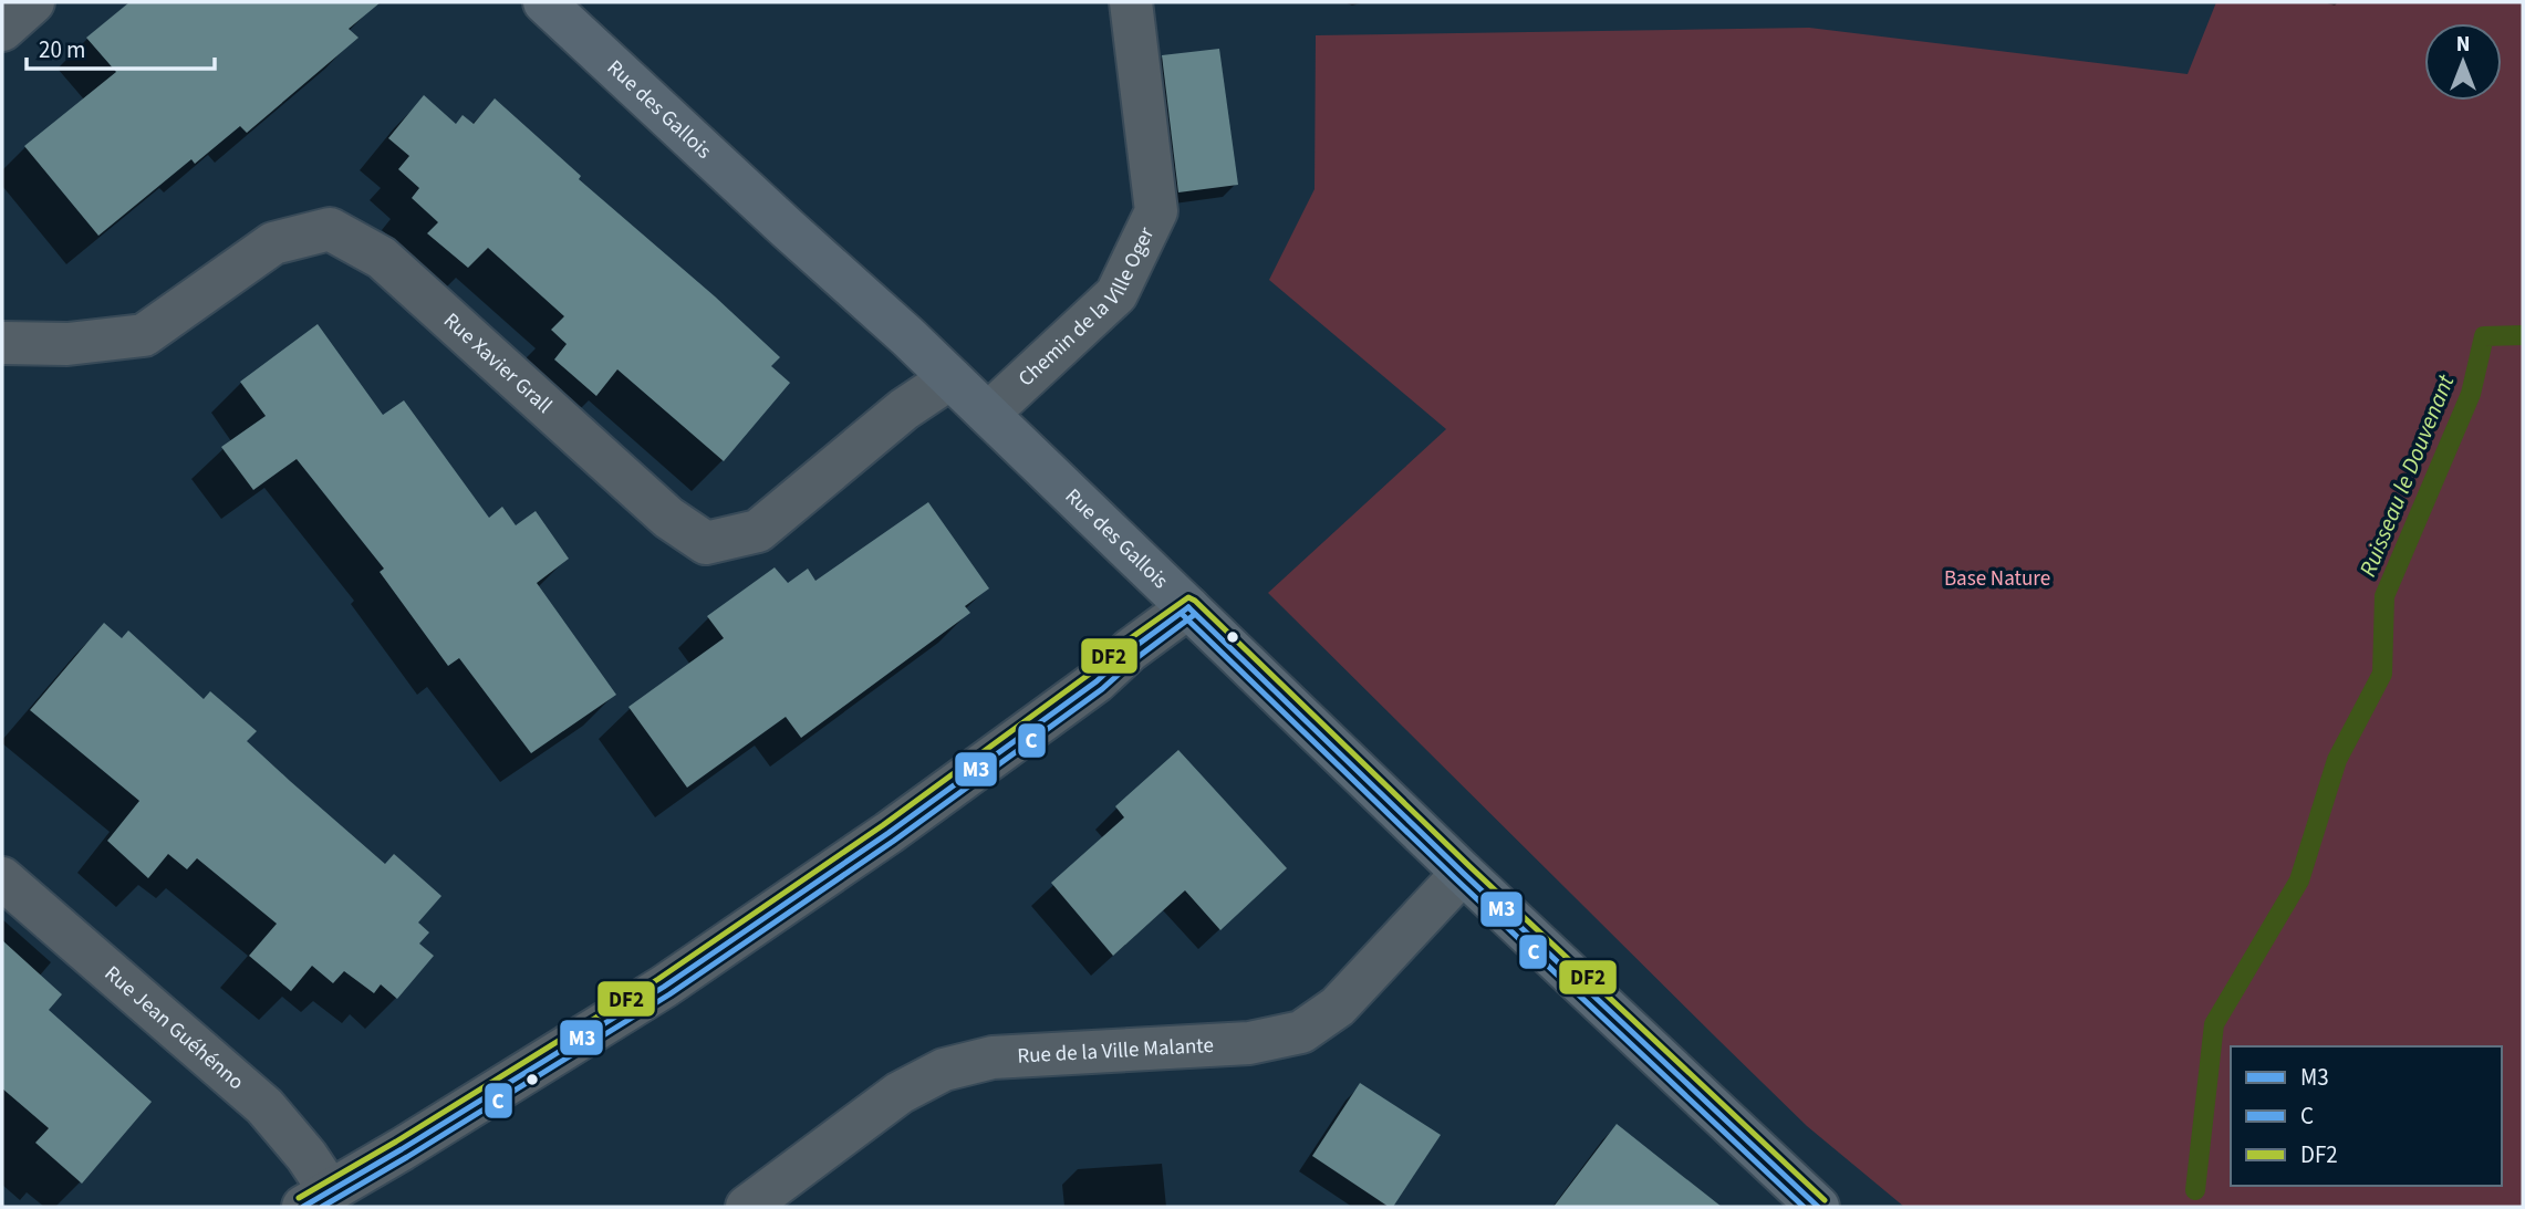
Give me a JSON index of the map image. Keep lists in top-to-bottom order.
{
  "streets": {
    "main road": ["Rue des Gallois"],
    "street": [
      "Chemin de la Ville Oger",
      "Rue Xavier Grall",
      "Rue Jean Guéhénno",
      "Rue de la Ville Malante"
    ]
  },
  "crossings": [
    ["Rue des Gallois", "Chemin de la Ville Oger"],
    ["Rue des Gallois", "Rue Xavier Grall"],
    ["Rue des Gallois", "Rue de la Ville Malante"]
  ],
  "water": ["Ruisseau le Douvenant"],
  "parks": ["Base Nature"],
  "lines": ["transit line DF2", "transit line M3", "transit line C"],
  "legend": ["M3", "C", "DF2"],
  "scale_bar": "20 m",
  "north": "top"
}
